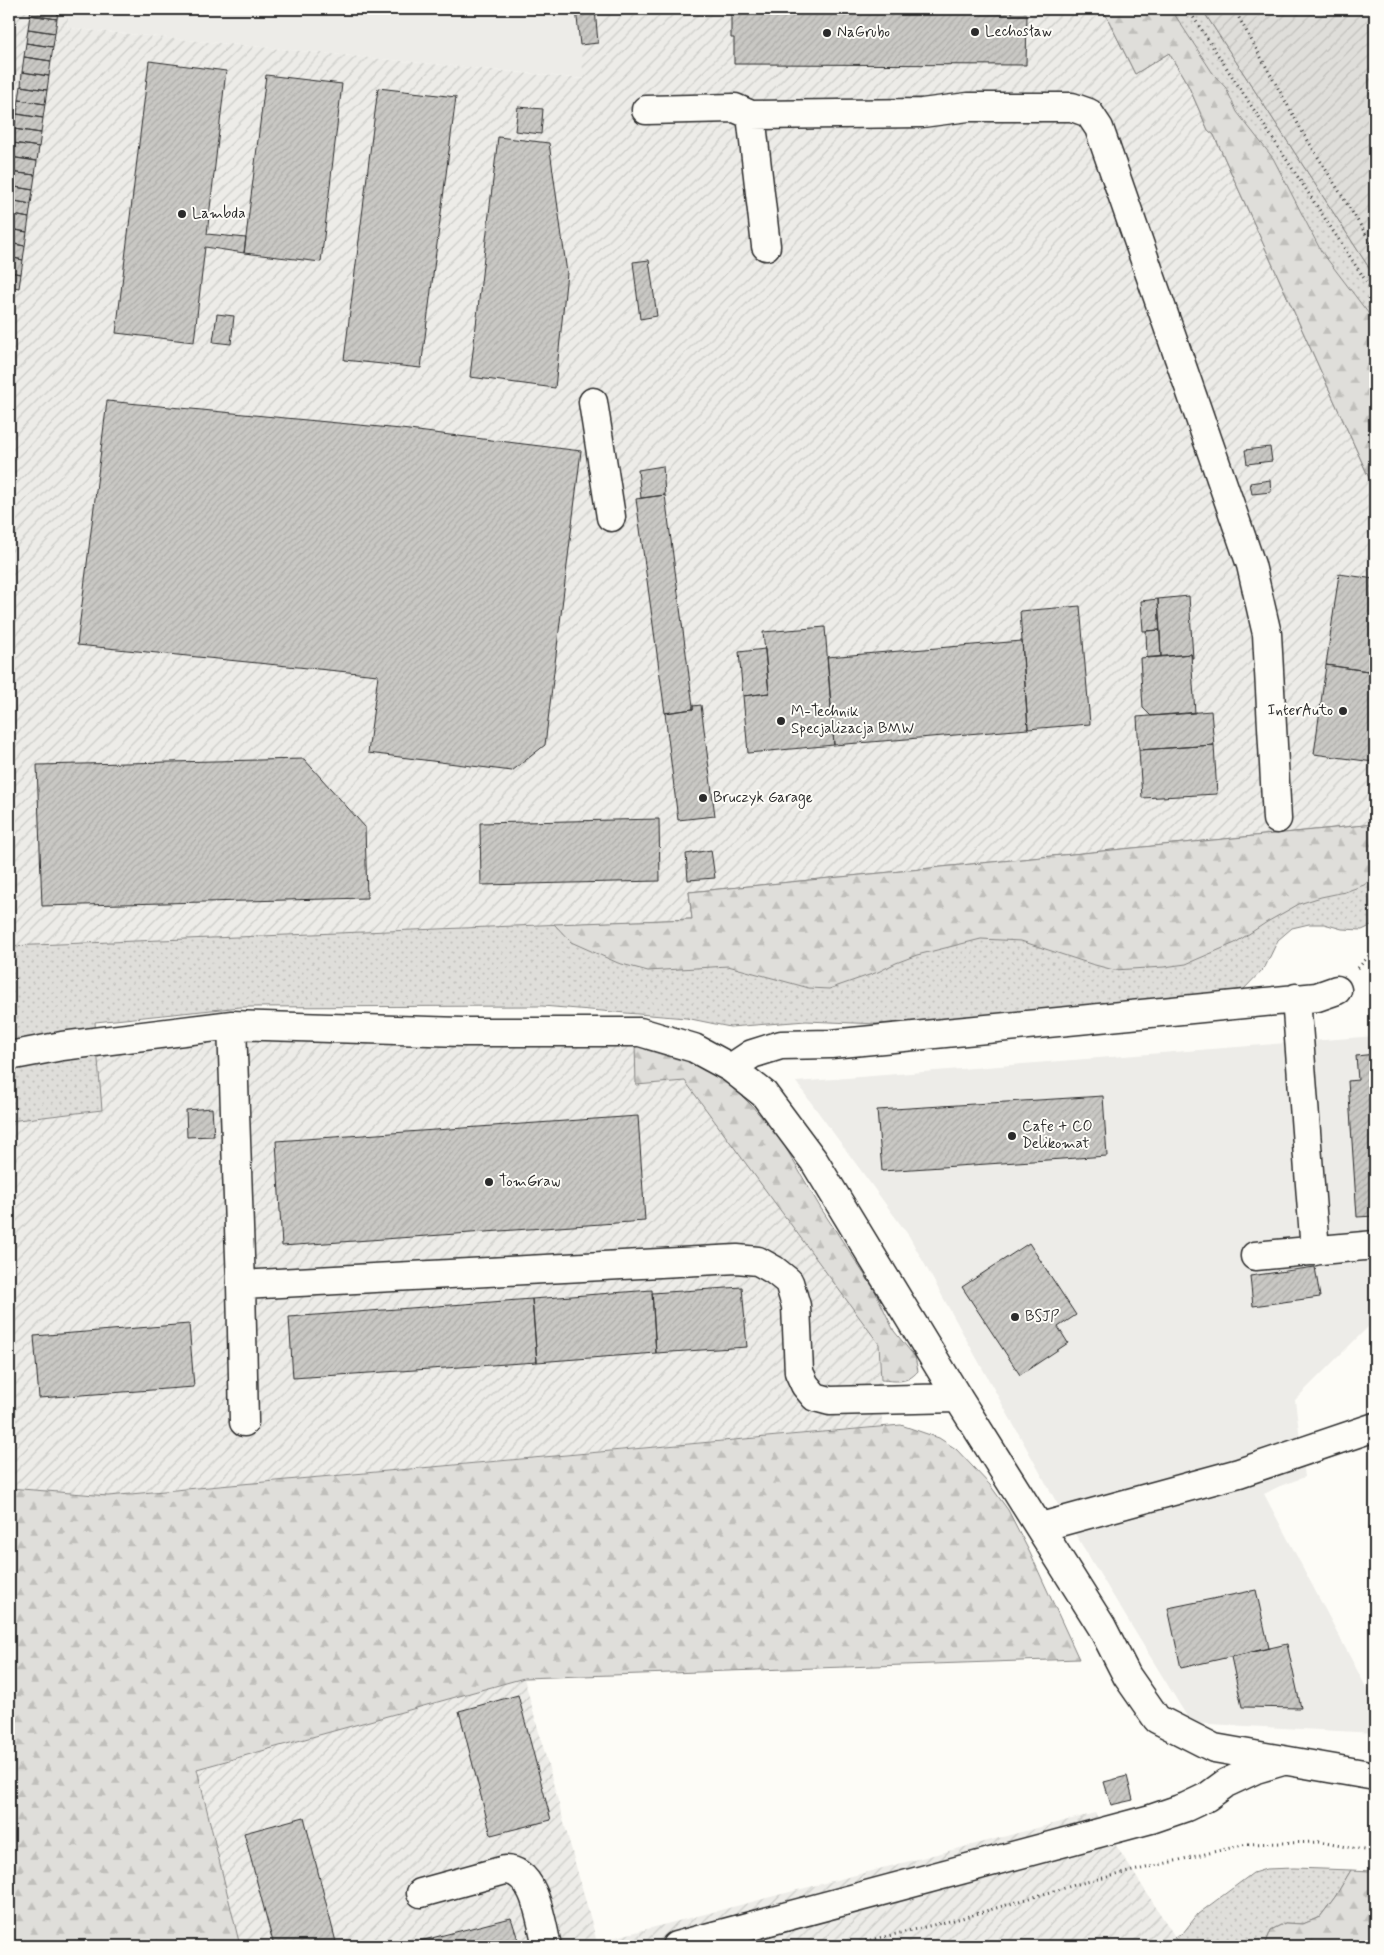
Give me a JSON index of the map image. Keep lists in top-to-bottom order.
{
  "places": [
    "Lechosław",
    "NaGrubo",
    "Lambda",
    "InterAuto",
    "M-Technik Specjalizacja BMW",
    "Bruczyk Garage",
    "Cafe + CO Delikomat",
    "TomGraw",
    "BSJP"
  ]
}
